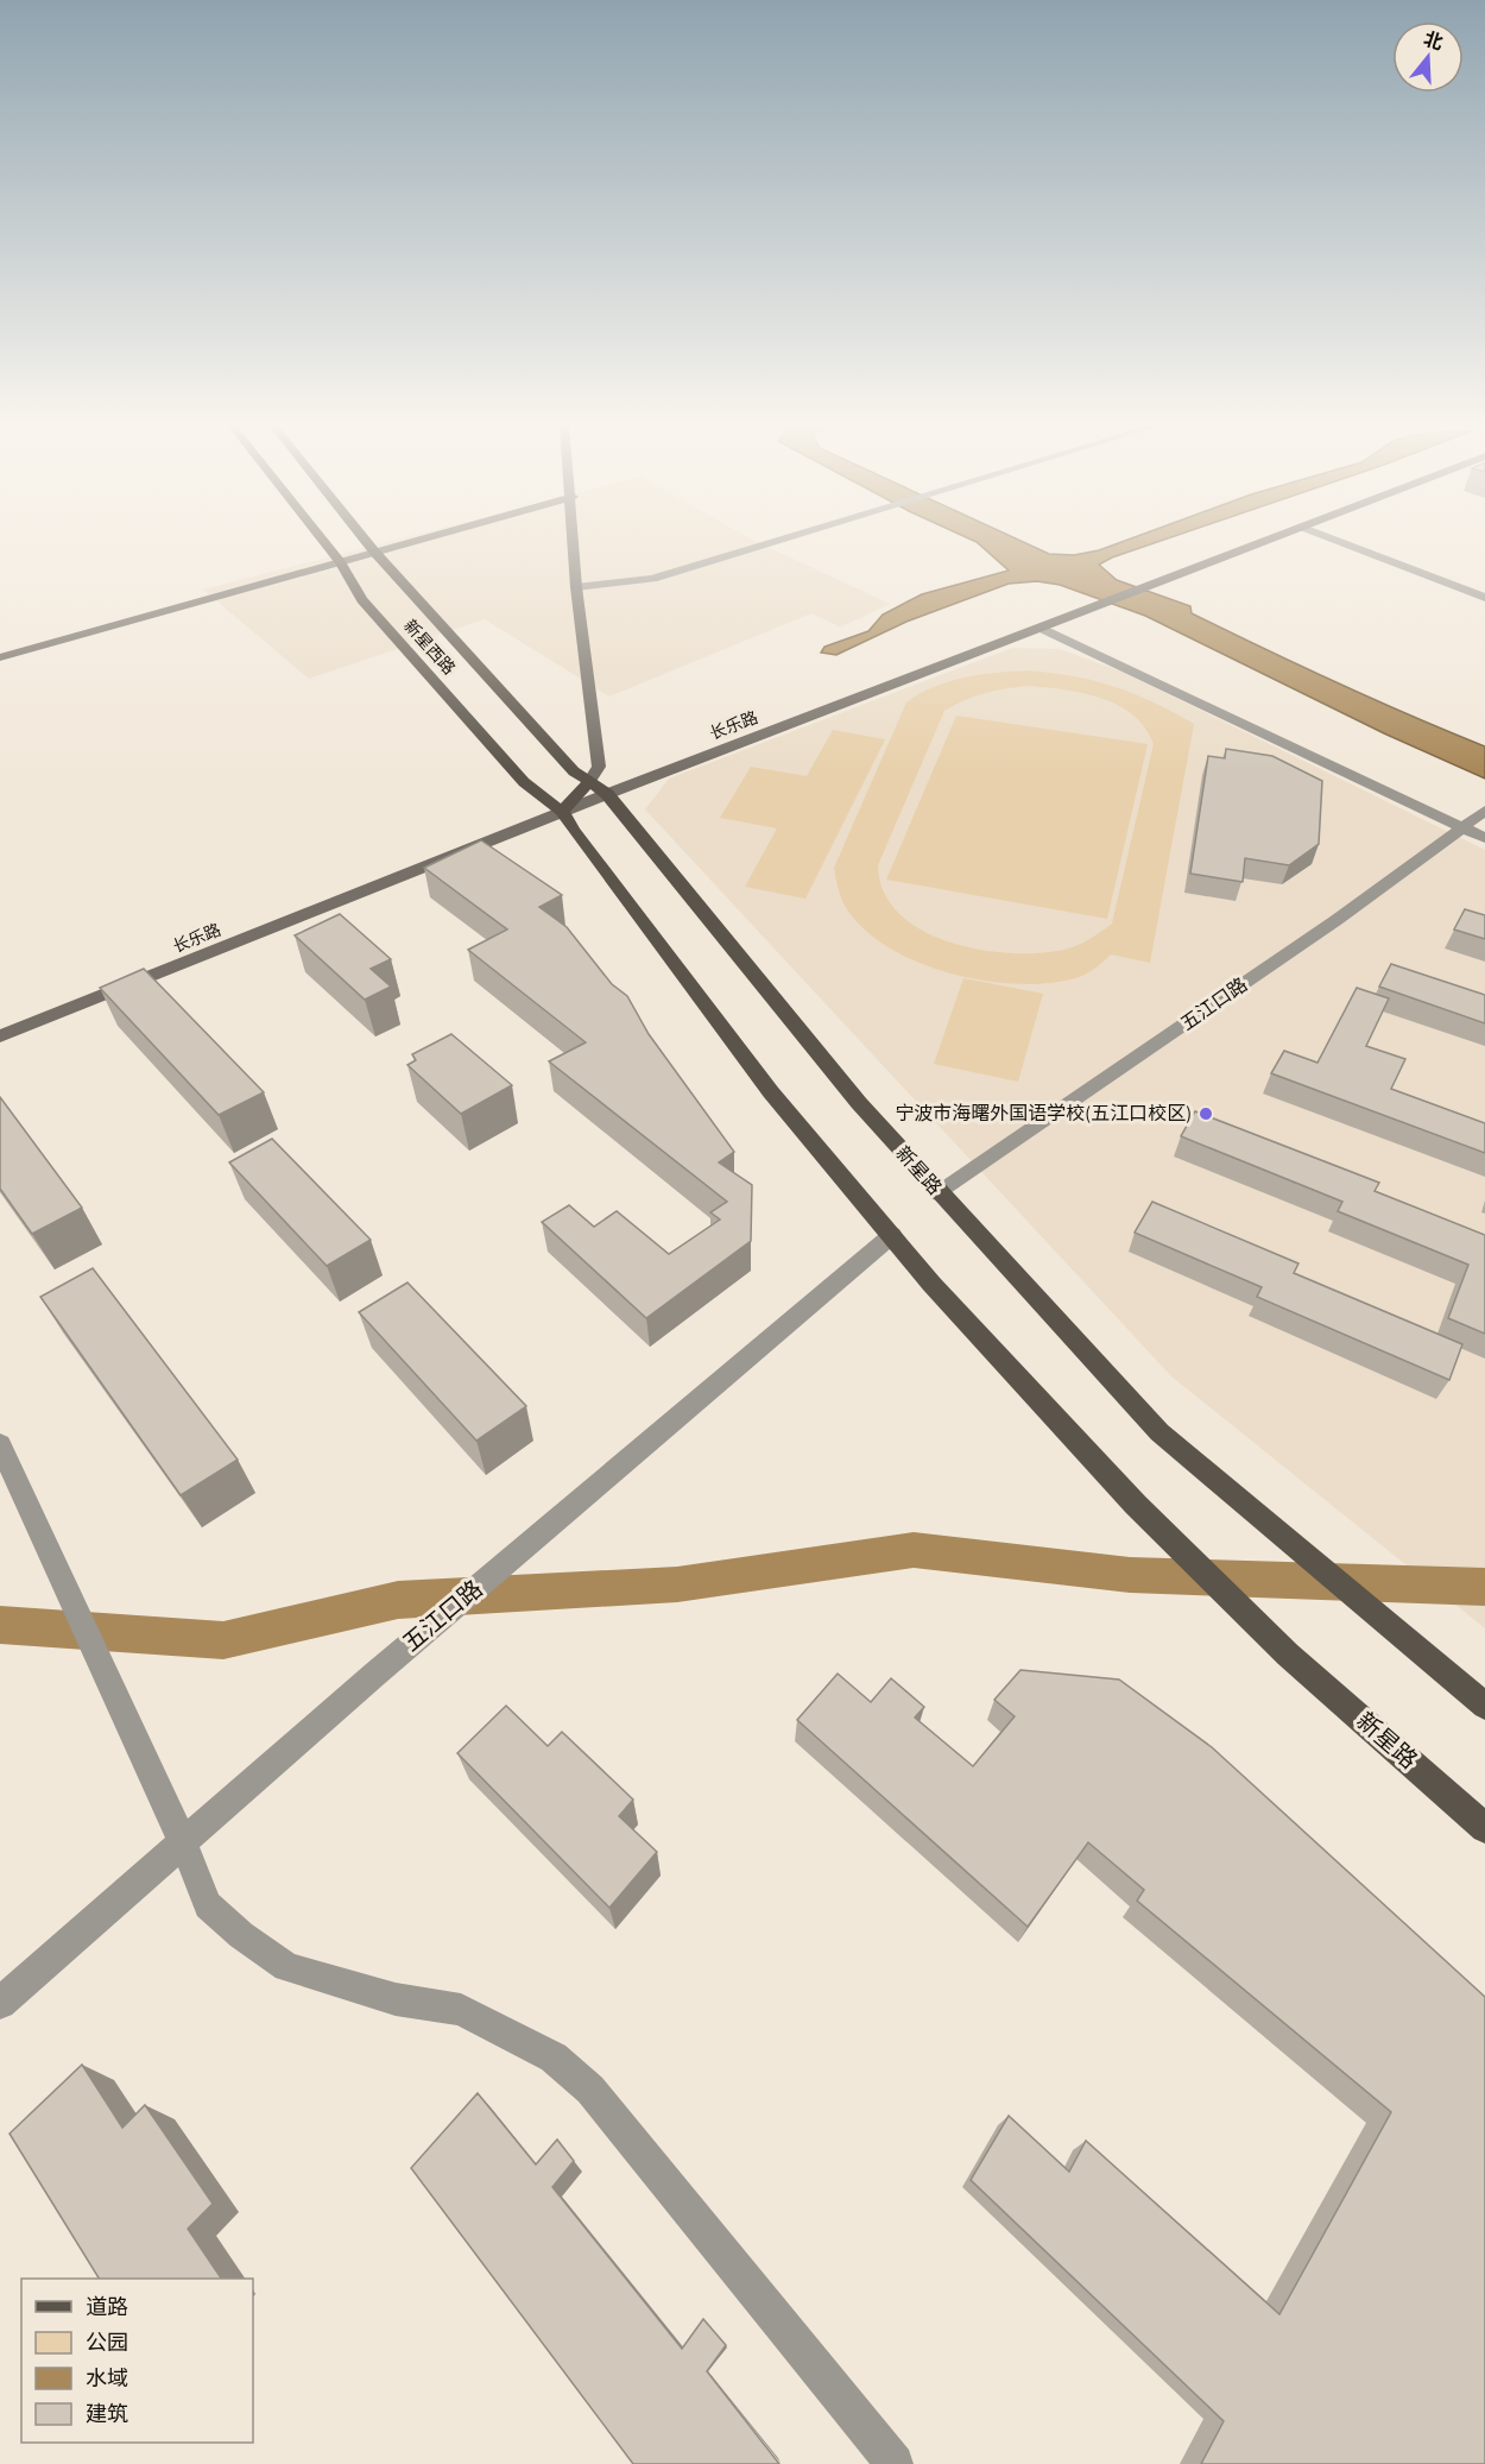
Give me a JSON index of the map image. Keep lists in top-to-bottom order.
{
  "streets": {
    "main road": ["新星西路", "新星路"],
    "street": ["长乐路", "五江口路"]
  },
  "crossings": [
    ["新星西路", "长乐路"],
    ["新星西路", "五江口路"],
    ["新星西路", "新星路"],
    ["长乐路", "新星路"],
    ["五江口路", "新星路"]
  ],
  "places": ["宁波市海曙外国语学校(五江口校区)"],
  "legend": [
    "道路",
    "公园",
    "水域",
    "建筑"
  ],
  "north": "top"
}
